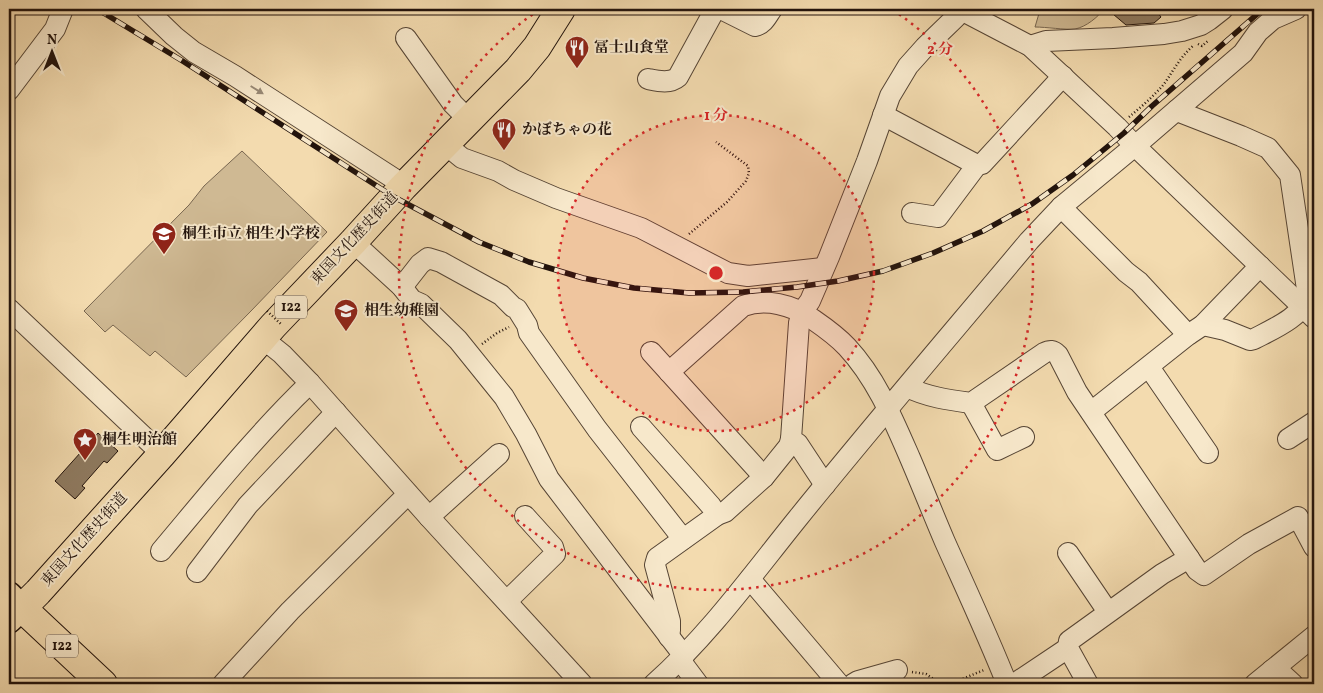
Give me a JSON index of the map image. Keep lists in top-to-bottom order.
{
  "streets": {
    "highway": ["東国文化歴史街道", "122"]
  },
  "places": {
    "restaurant": ["冨士山食堂", "かぼちゃの花"],
    "school or university": ["桐生市立 相生小学校", "相生幼稚園"],
    "place": ["桐生明治館"]
  },
  "north": "top",
  "rings": ["2 分", "1 分"]
}
